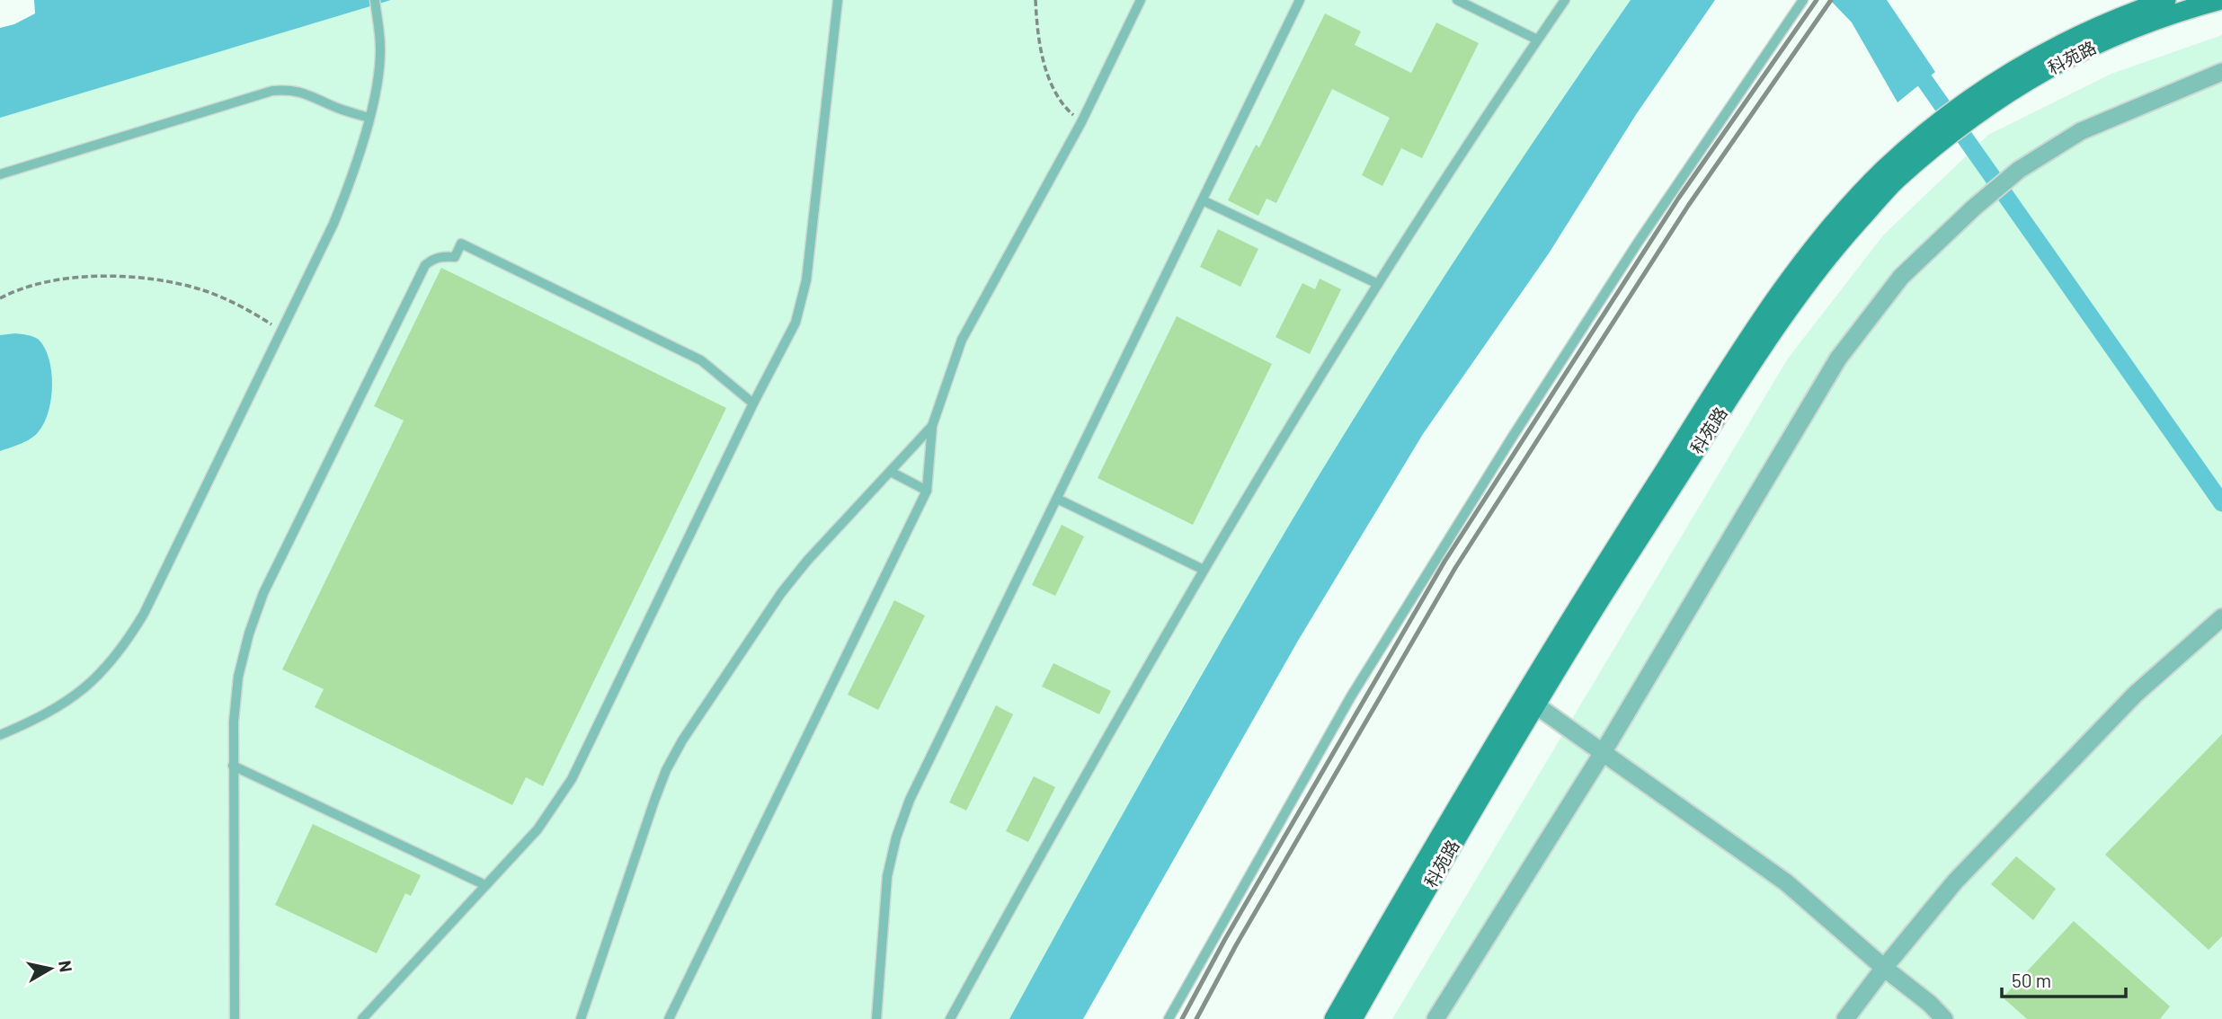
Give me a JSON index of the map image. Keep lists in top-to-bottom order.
{
  "streets": {
    "street": ["科苑路"]
  },
  "scale_bar": "50 m",
  "north": "right"
}
